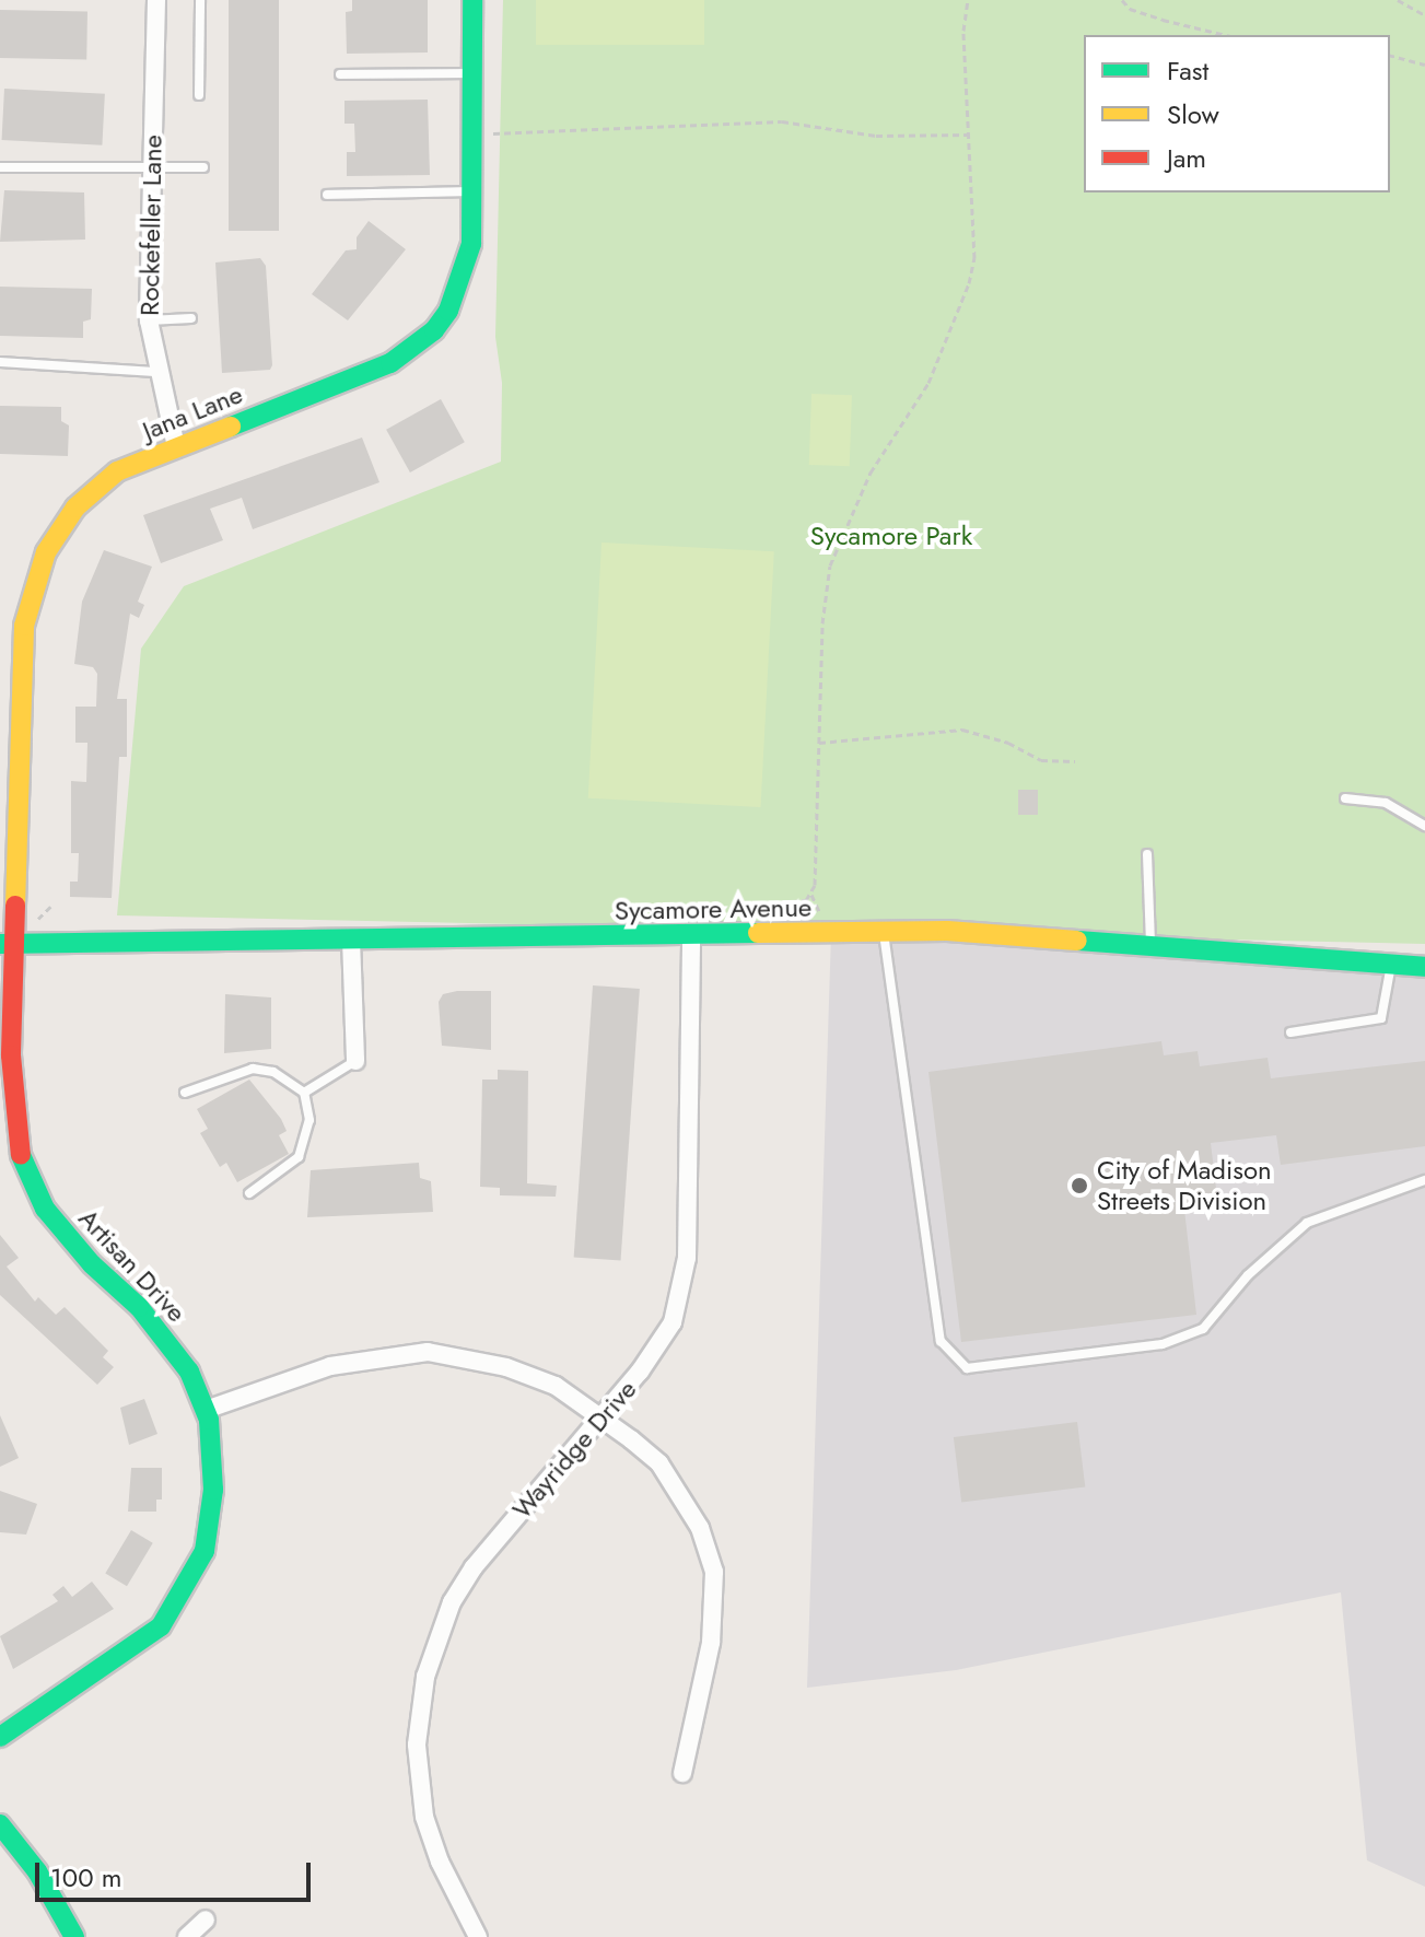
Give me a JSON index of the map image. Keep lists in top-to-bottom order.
{
  "streets": {
    "street": [
      "Rockefeller Lane",
      "Jana Lane",
      "Sycamore Avenue",
      "Artisan Drive",
      "Wayridge Drive"
    ]
  },
  "crossings": [
    ["Rockefeller Lane", "Jana Lane"],
    ["Jana Lane", "Sycamore Avenue"],
    ["Jana Lane", "Artisan Drive"],
    ["Sycamore Avenue", "Artisan Drive"],
    ["Sycamore Avenue", "Wayridge Drive"]
  ],
  "parks": ["Sycamore Park"],
  "places": ["City of Madison Streets Division"],
  "legend": ["Fast", "Slow", "Jam"],
  "scale_bar": "100 m"
}
